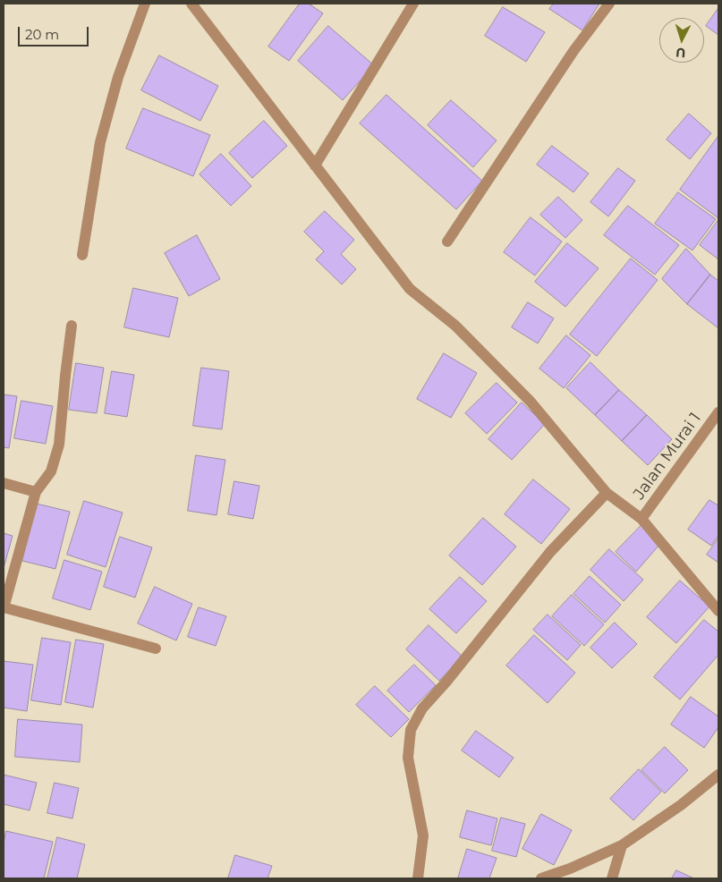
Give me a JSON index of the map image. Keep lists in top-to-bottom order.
{
  "streets": {
    "street": ["Jalan Murai 1"]
  },
  "scale_bar": "20 m",
  "north": "bottom"
}
